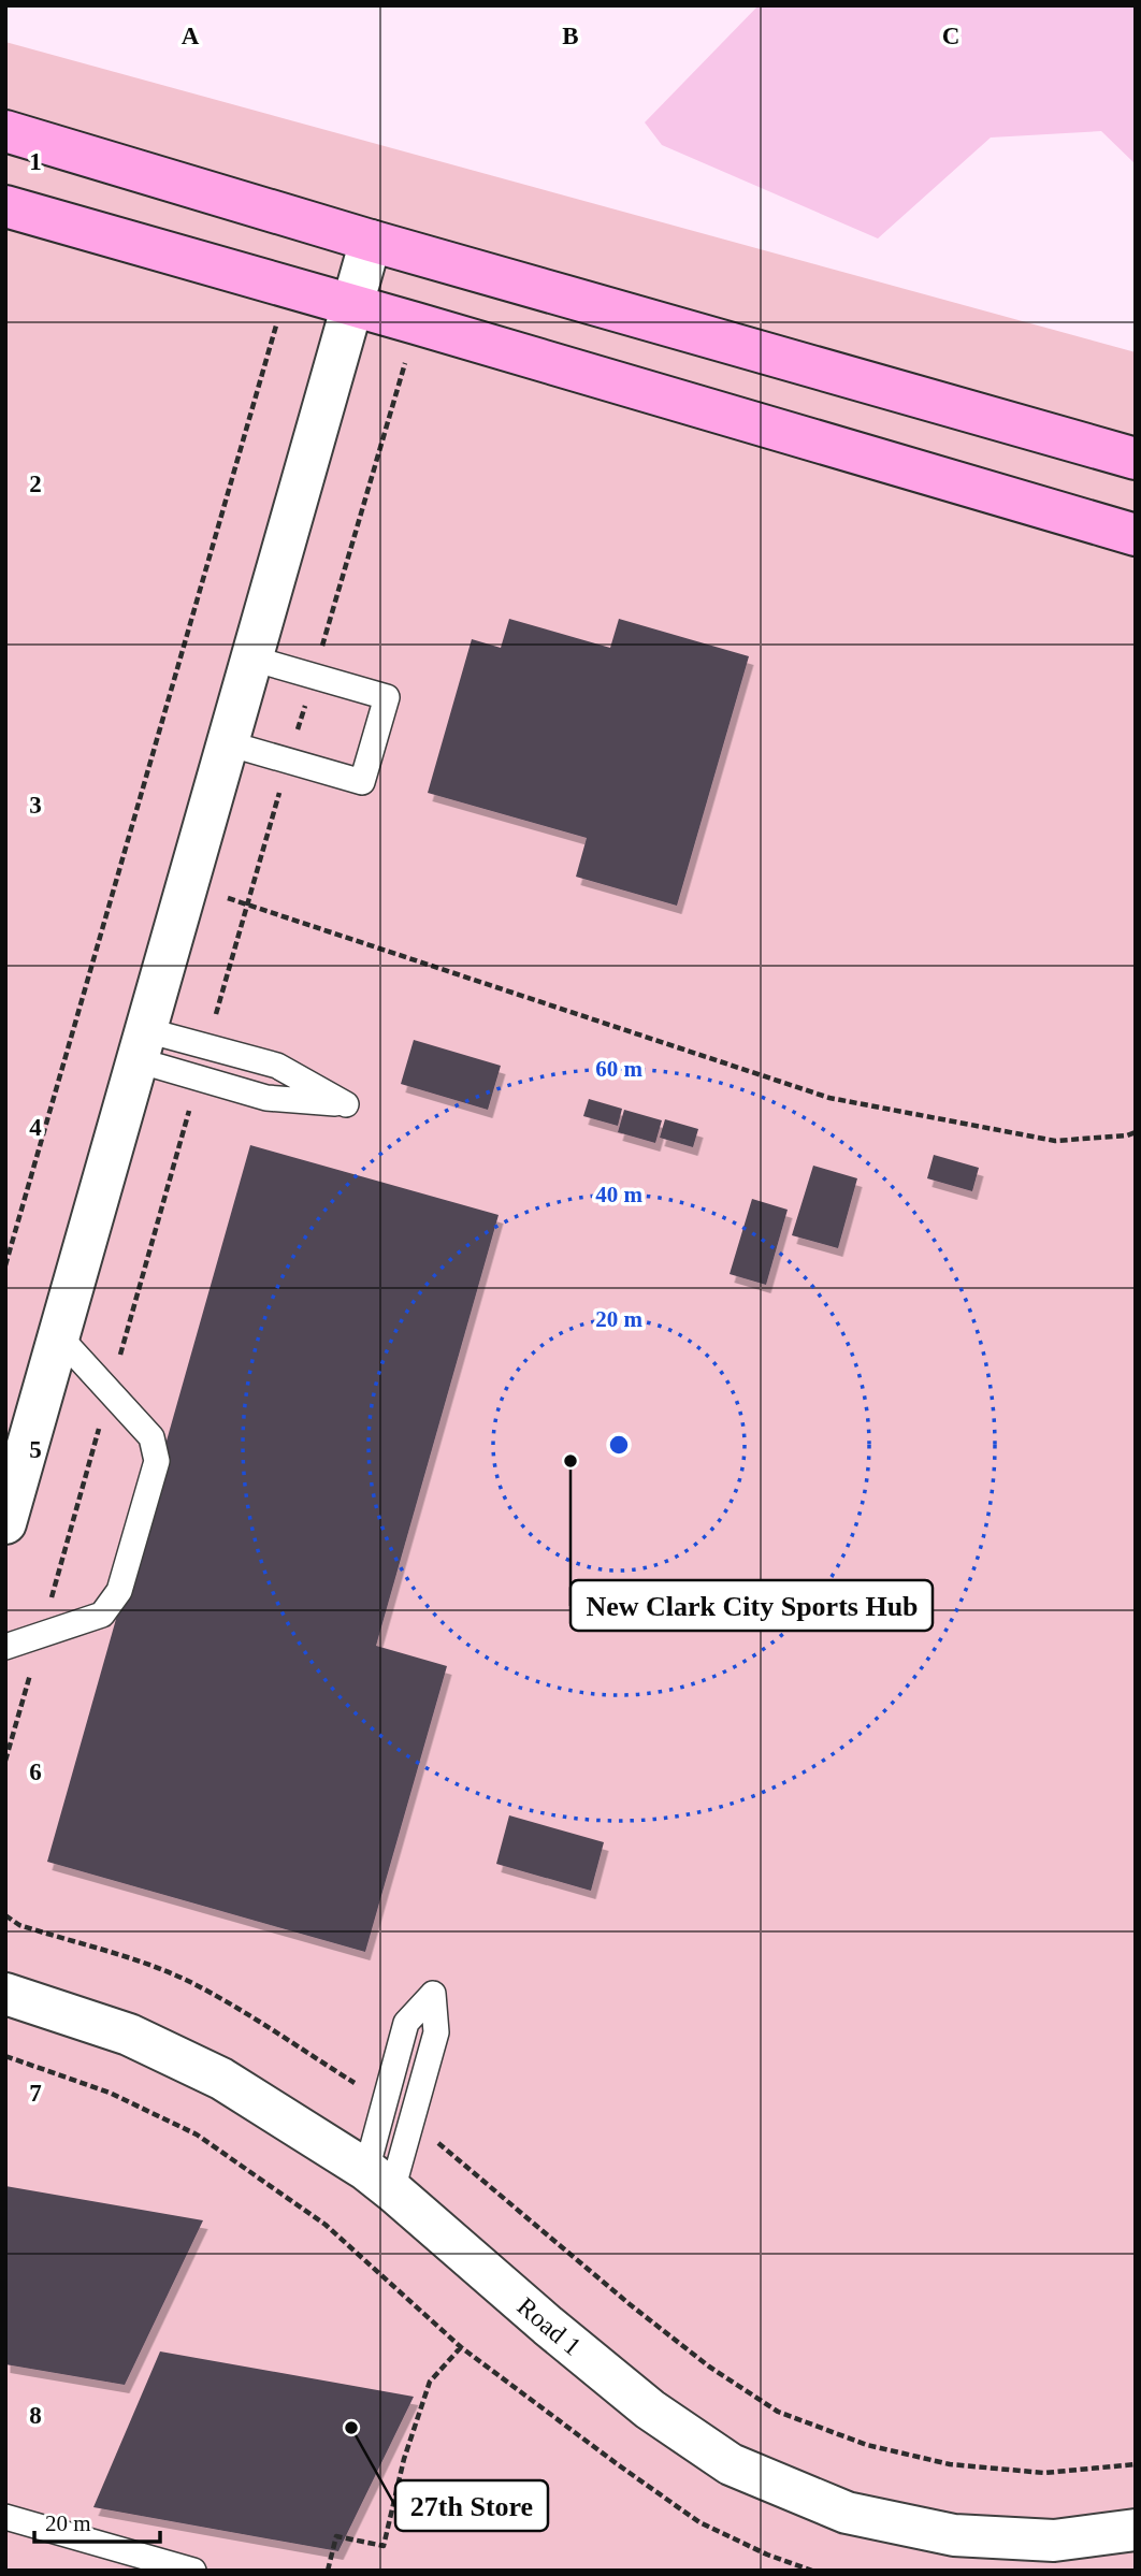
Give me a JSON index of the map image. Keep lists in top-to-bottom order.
{
  "streets": {
    "street": ["Road 1"]
  },
  "places": ["New Clark City Sports Hub", "27th Store"],
  "scale_bar": "20 m",
  "grid": {
    "columns": ["A", "B", "C"],
    "rows": [
      "1",
      "2",
      "3",
      "4",
      "5",
      "6",
      "7",
      "8"
    ]
  },
  "rings": ["60 m", "40 m", "20 m"]
}
